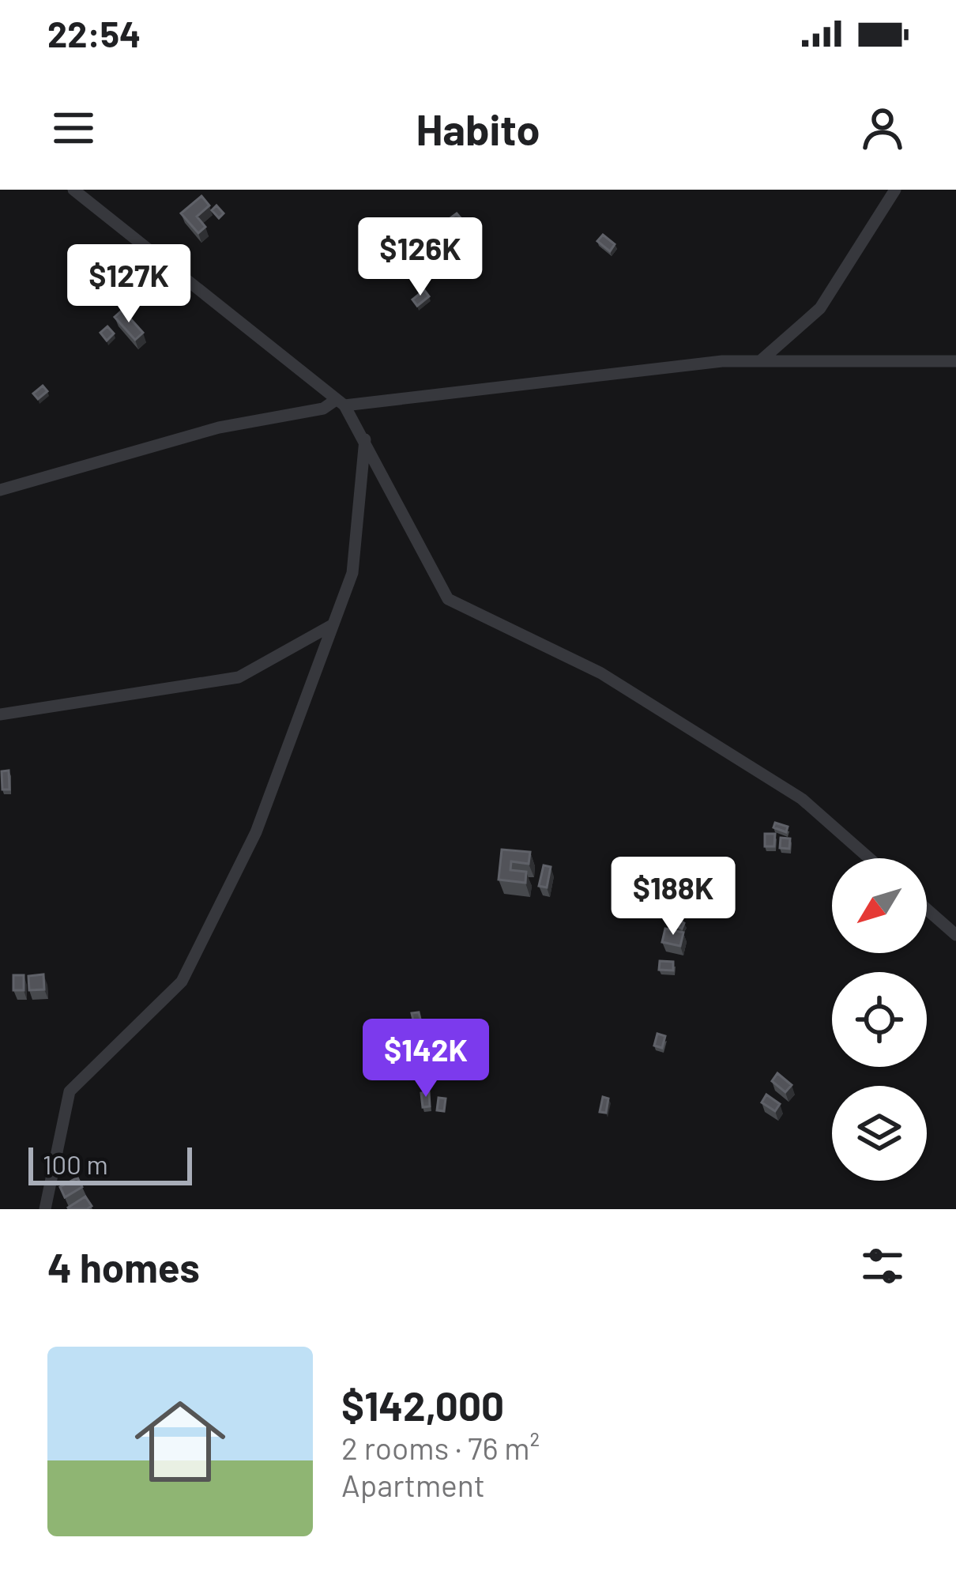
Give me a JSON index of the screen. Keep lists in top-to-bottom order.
{
  "scale_bar": "100 m",
  "north": "bottom left",
  "page": {
    "status": "22:54",
    "header": "Habito",
    "price": [
      "$126K",
      "$127K",
      "$188K",
      "$142K"
    ],
    "scale": "100 m",
    "heading": "4 homes",
    "list": [
      {
        "name": "$142,000",
        "note": "2 rooms · 76 m² · Apartment"
      }
    ]
  }
}
